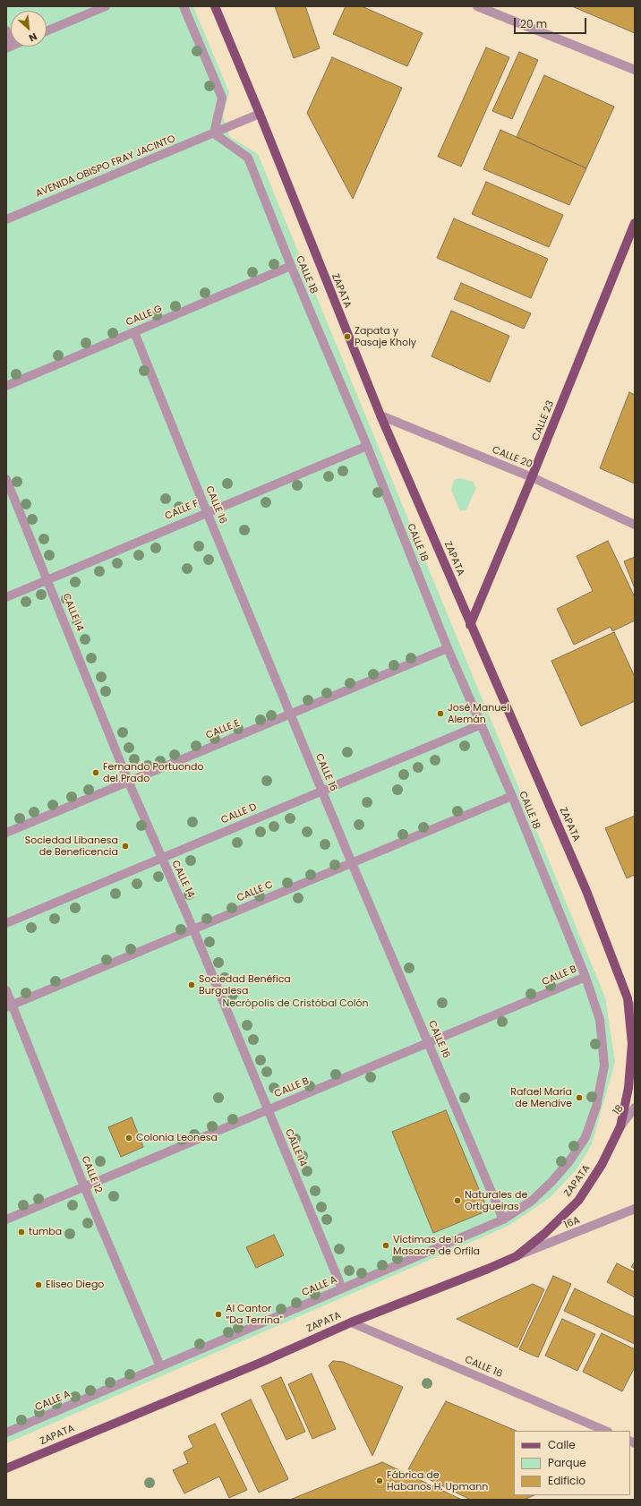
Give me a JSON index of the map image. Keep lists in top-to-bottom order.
{
  "streets": {
    "main road": ["ZAPATA", "CALLE 23"],
    "street": [
      "AVENIDA OBISPO FRAY JACINTO",
      "CALLE 18",
      "CALLE G",
      "CALLE 20",
      "CALLE 16",
      "CALLE F",
      "CALLE 14",
      "CALLE E",
      "CALLE D",
      "CALLE C",
      "CALLE B",
      "18",
      "CALLE 12",
      "16A",
      "CALLE A"
    ]
  },
  "crossings": [
    ["AVENIDA OBISPO FRAY JACINTO", "CALLE 18"],
    ["AVENIDA OBISPO FRAY JACINTO", "ZAPATA"],
    ["CALLE 18", "CALLE G"],
    ["CALLE 18", "CALLE F"],
    ["CALLE 18", "CALLE E"],
    ["CALLE 18", "CALLE D"],
    ["CALLE 18", "CALLE C"],
    ["CALLE 18", "CALLE B"],
    ["CALLE 18", "CALLE A"],
    ["ZAPATA", "CALLE 23"],
    ["ZAPATA", "CALLE 20"],
    ["ZAPATA", "CALLE 16"],
    ["ZAPATA", "18"],
    ["ZAPATA", "16A"],
    ["CALLE G", "CALLE 16"],
    ["CALLE 23", "CALLE 20"],
    ["CALLE 16", "CALLE F"],
    ["CALLE 16", "CALLE E"],
    ["CALLE 16", "CALLE D"],
    ["CALLE 16", "CALLE C"],
    ["CALLE 16", "CALLE B"],
    ["CALLE 16", "CALLE A"],
    ["CALLE F", "CALLE 14"],
    ["CALLE 14", "CALLE E"],
    ["CALLE 14", "CALLE D"],
    ["CALLE 14", "CALLE C"],
    ["CALLE 14", "CALLE B"],
    ["CALLE 14", "CALLE A"],
    ["CALLE C", "CALLE 12"],
    ["CALLE B", "CALLE 12"],
    ["CALLE 12", "CALLE A"]
  ],
  "parks": ["Necrópolis de Cristóbal Colón"],
  "places": [
    "Zapata y Pasaje Kholy",
    "José Manuel Alemán",
    "Fernando Portuondo del Prado",
    "Sociedad Libanesa de Beneficencia",
    "Sociedad Benéfica Burgalesa",
    "Rafael María de Mendive",
    "Colonia Leonesa",
    "Naturales de Ortigueiras",
    "tumba",
    "Víctimas de la Masacre de Orfila",
    "Eliseo Diego",
    "Al Cantor “Da Terrina\"",
    "Fábrica de Habanos H. Upmann"
  ],
  "legend": ["Calle", "Parque", "Edificio"],
  "scale_bar": "20 m",
  "north": "bottom right"
}
